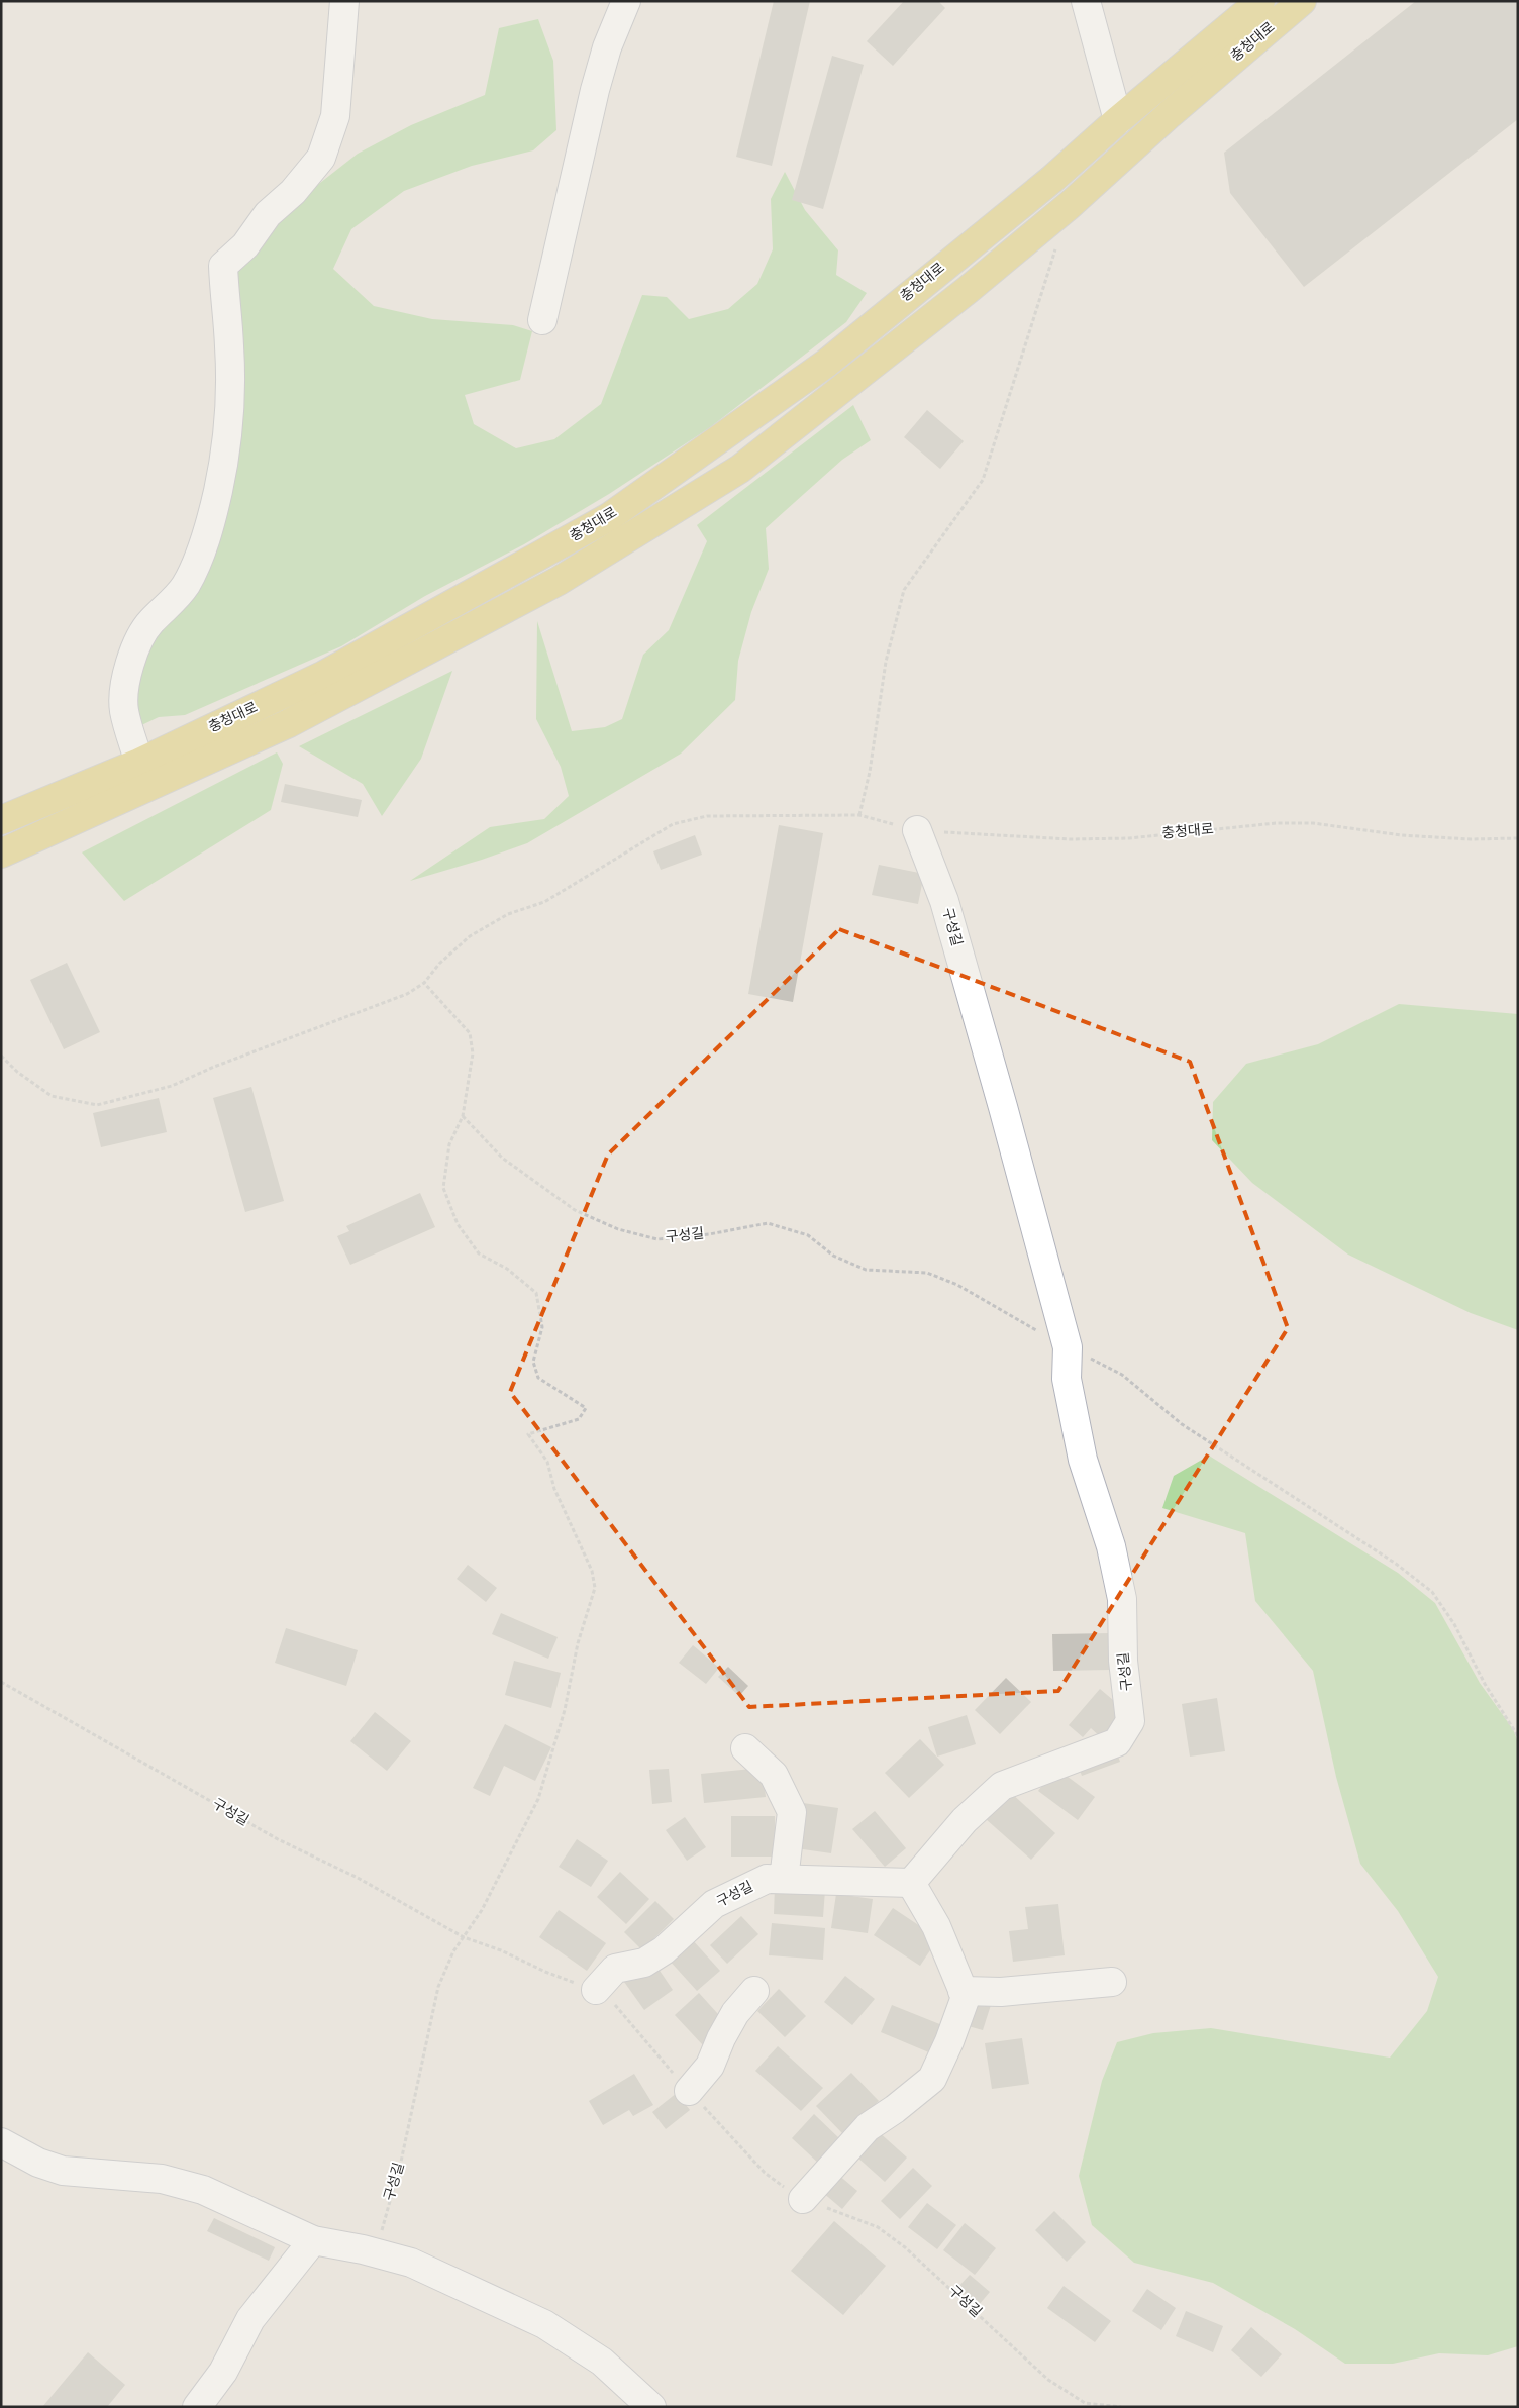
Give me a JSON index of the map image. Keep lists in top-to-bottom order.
{
  "streets": {
    "main road": ["충청대로"],
    "street": ["구성길"]
  },
  "crossings": [
    ["충청대로", "구성길"]
  ]
}
